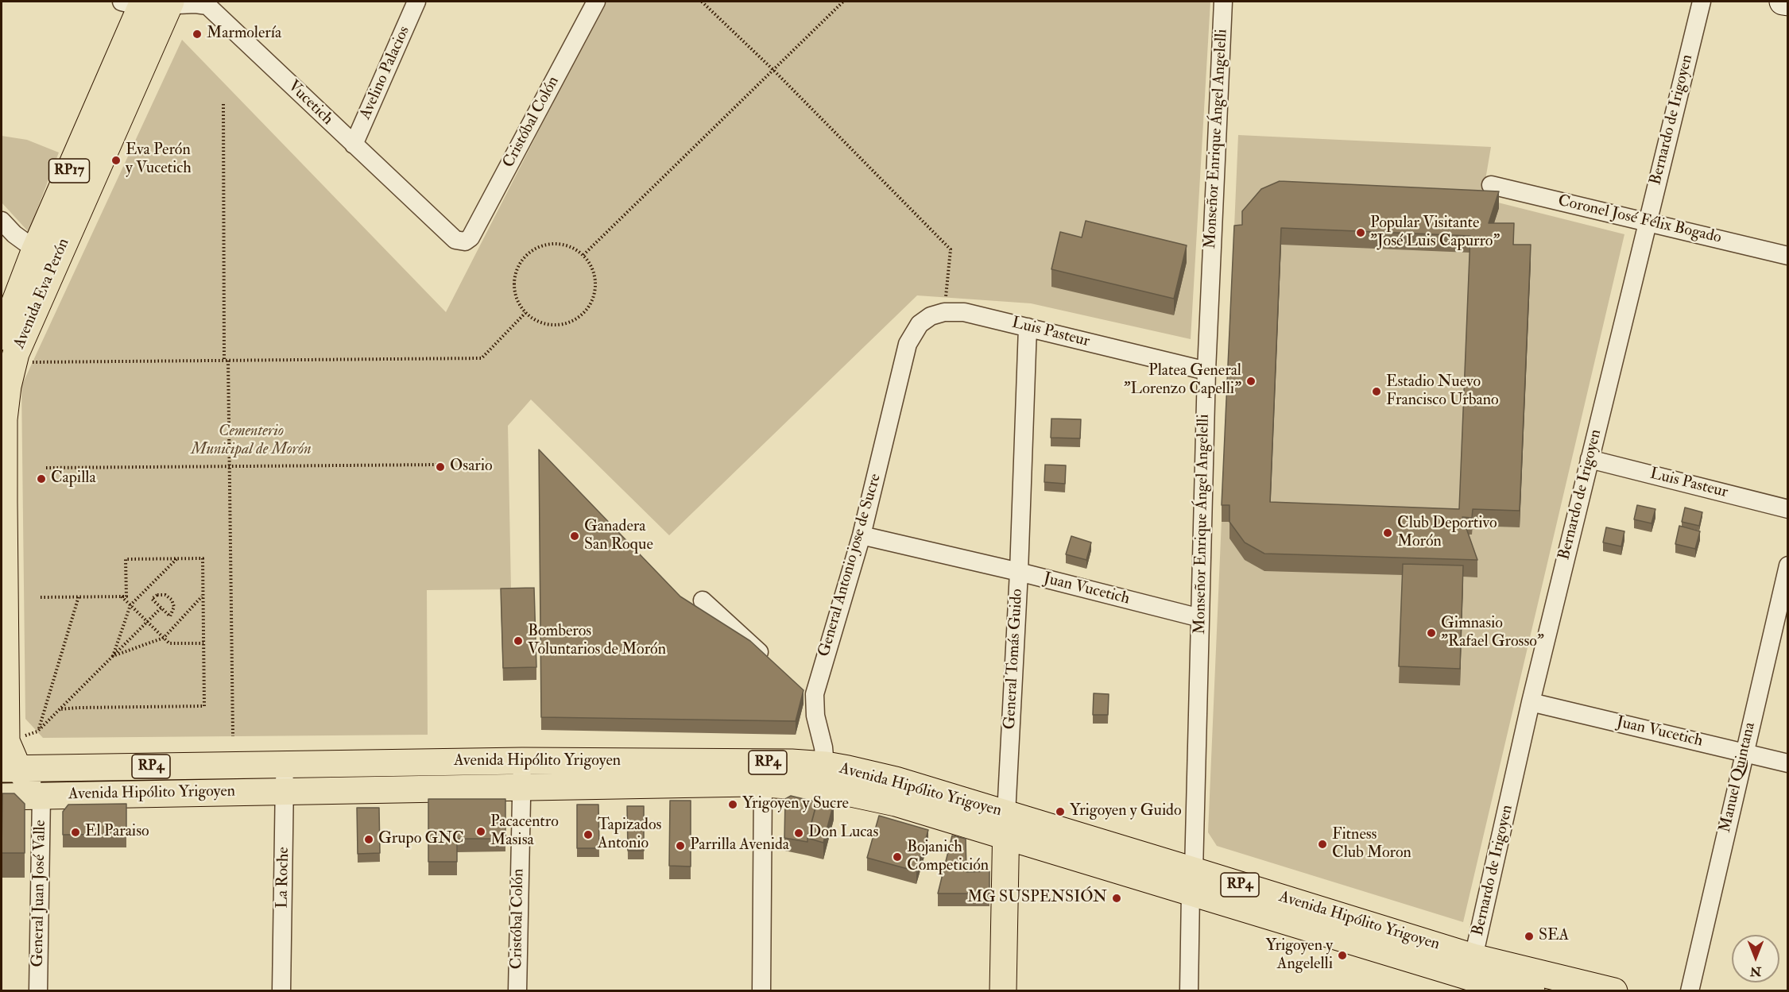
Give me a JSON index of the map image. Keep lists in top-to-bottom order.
{
  "streets": {
    "main road": [
      "RP17",
      "Avenida Eva Perón",
      "General Tomás Guido",
      "Avenida Hipólito Yrigoyen",
      "RP4"
    ],
    "street": [
      "Avelino Palacios",
      "Vucetich",
      "Bernardo de Irigoyen",
      "Cristóbal Colón",
      "Monseñor Enrique Ángel Angelelli",
      "Coronel José Félix Bogado",
      "Luis Pasteur",
      "General Antonio jose de Sucre",
      "Juan Vucetich",
      "Manuel Quintana",
      "La Roche",
      "General Juan José Valle"
    ]
  },
  "crossings": [
    ["Avelino Palacios", "Vucetich"],
    ["Vucetich", "Cristóbal Colón"],
    ["Vucetich", "Avenida Eva Perón"],
    ["Bernardo de Irigoyen", "Coronel José Félix Bogado"],
    ["Bernardo de Irigoyen", "Luis Pasteur"],
    ["Bernardo de Irigoyen", "Juan Vucetich"],
    ["Bernardo de Irigoyen", "Avenida Hipólito Yrigoyen"],
    ["Cristóbal Colón", "Avenida Hipólito Yrigoyen"],
    ["Monseñor Enrique Ángel Angelelli", "Luis Pasteur"],
    ["Monseñor Enrique Ángel Angelelli", "Juan Vucetich"],
    ["Monseñor Enrique Ángel Angelelli", "Avenida Hipólito Yrigoyen"],
    ["Avenida Eva Perón", "Avenida Hipólito Yrigoyen"],
    ["Avenida Eva Perón", "General Juan José Valle"],
    ["Luis Pasteur", "General Antonio jose de Sucre"],
    ["Luis Pasteur", "General Tomás Guido"],
    ["General Antonio jose de Sucre", "Juan Vucetich"],
    ["General Antonio jose de Sucre", "Avenida Hipólito Yrigoyen"],
    ["Juan Vucetich", "General Tomás Guido"],
    ["Juan Vucetich", "Manuel Quintana"],
    ["General Tomás Guido", "Avenida Hipólito Yrigoyen"],
    ["Avenida Hipólito Yrigoyen", "La Roche"],
    ["Avenida Hipólito Yrigoyen", "General Juan José Valle"]
  ],
  "parks": ["Cementerio Municipal de Morón"],
  "places": [
    "Marmolería",
    "Eva Perón y Vucetich",
    "Popular Visitante \"José Luis Capurro\"",
    "Platea General \"Lorenzo Capelli\"",
    "Estadio Nuevo Francisco Urbano",
    "Osario",
    "Capilla",
    "Club Deportivo Morón",
    "Ganadera San Roque",
    "Gimnasio \"Rafael Grosso\"",
    "Bomberos Voluntarios de Morón",
    "Yrigoyen y Sucre",
    "Yrigoyen y Guido",
    "Pacacentro Masisa",
    "El Paraiso",
    "Don Lucas",
    "Tapizados Antonio",
    "Grupo GNC",
    "Fitness Club Moron",
    "Parrilla Avenida",
    "Bojanich Competición",
    "MG SUSPENSIÓN",
    "SEA",
    "Yrigoyen y Angelelli"
  ],
  "north": "bottom"
}
